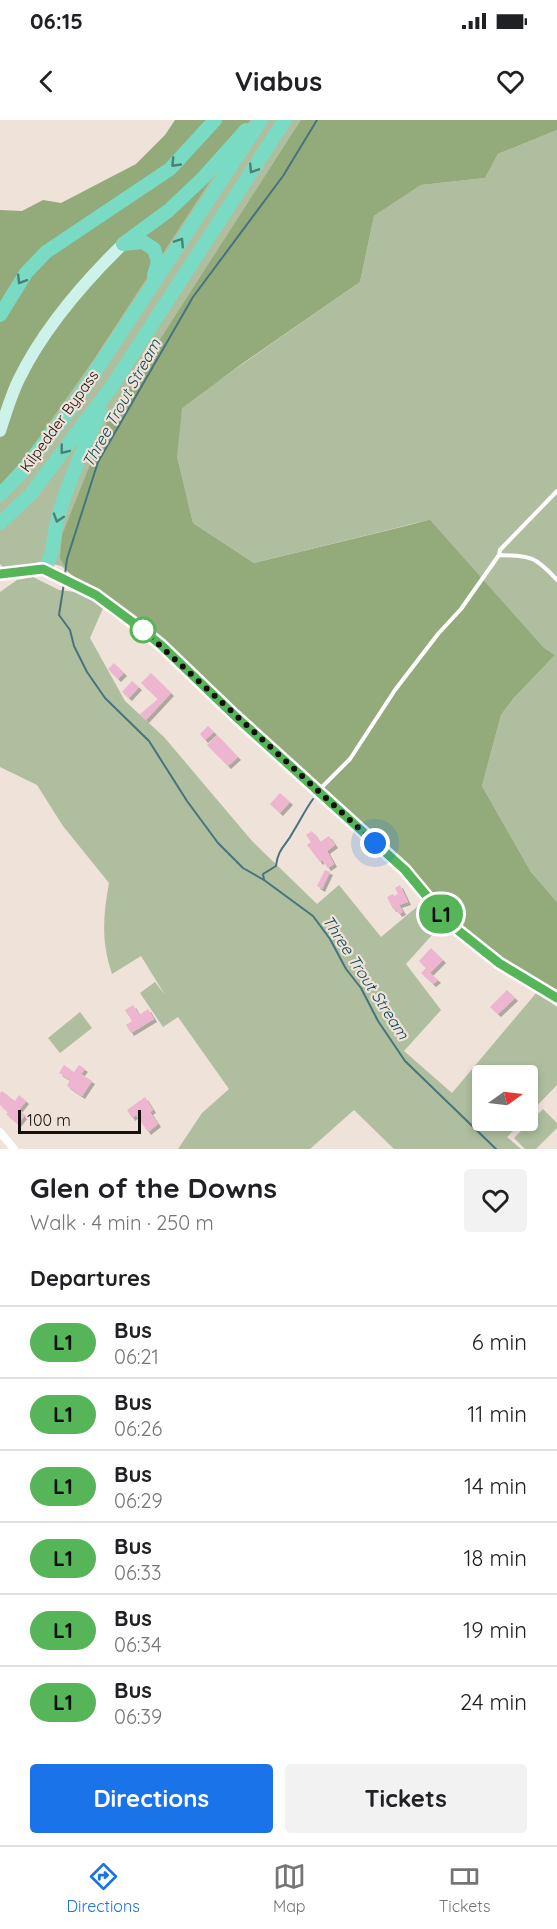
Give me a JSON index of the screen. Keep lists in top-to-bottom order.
{
  "streets": {
    "highway": ["Kilpedder Bypass"]
  },
  "water": ["Three Trout Stream"],
  "lines": ["bus line L1"],
  "scale_bar": "100 m",
  "north": "right",
  "page": {
    "status": "06:15",
    "header": "Viabus",
    "on_map": "L1",
    "scale": "100 m",
    "heading": [
      ["Glen of the Downs", "Walk · 4 min · 250 m"],
      "Departures"
    ],
    "list": [
      {
        "mark": "L1",
        "name": "Bus",
        "note": "06:21",
        "value": "6 min"
      },
      {
        "mark": "L1",
        "name": "Bus",
        "note": "06:26",
        "value": "11 min"
      },
      {
        "mark": "L1",
        "name": "Bus",
        "note": "06:29",
        "value": "14 min"
      },
      {
        "mark": "L1",
        "name": "Bus",
        "note": "06:33",
        "value": "18 min"
      },
      {
        "mark": "L1",
        "name": "Bus",
        "note": "06:34",
        "value": "19 min"
      },
      {
        "mark": "L1",
        "name": "Bus",
        "note": "06:39",
        "value": "24 min"
      }
    ],
    "buttons": ["Directions", "Tickets"],
    "tabs": ["Directions", "Map", "Tickets"]
  }
}
